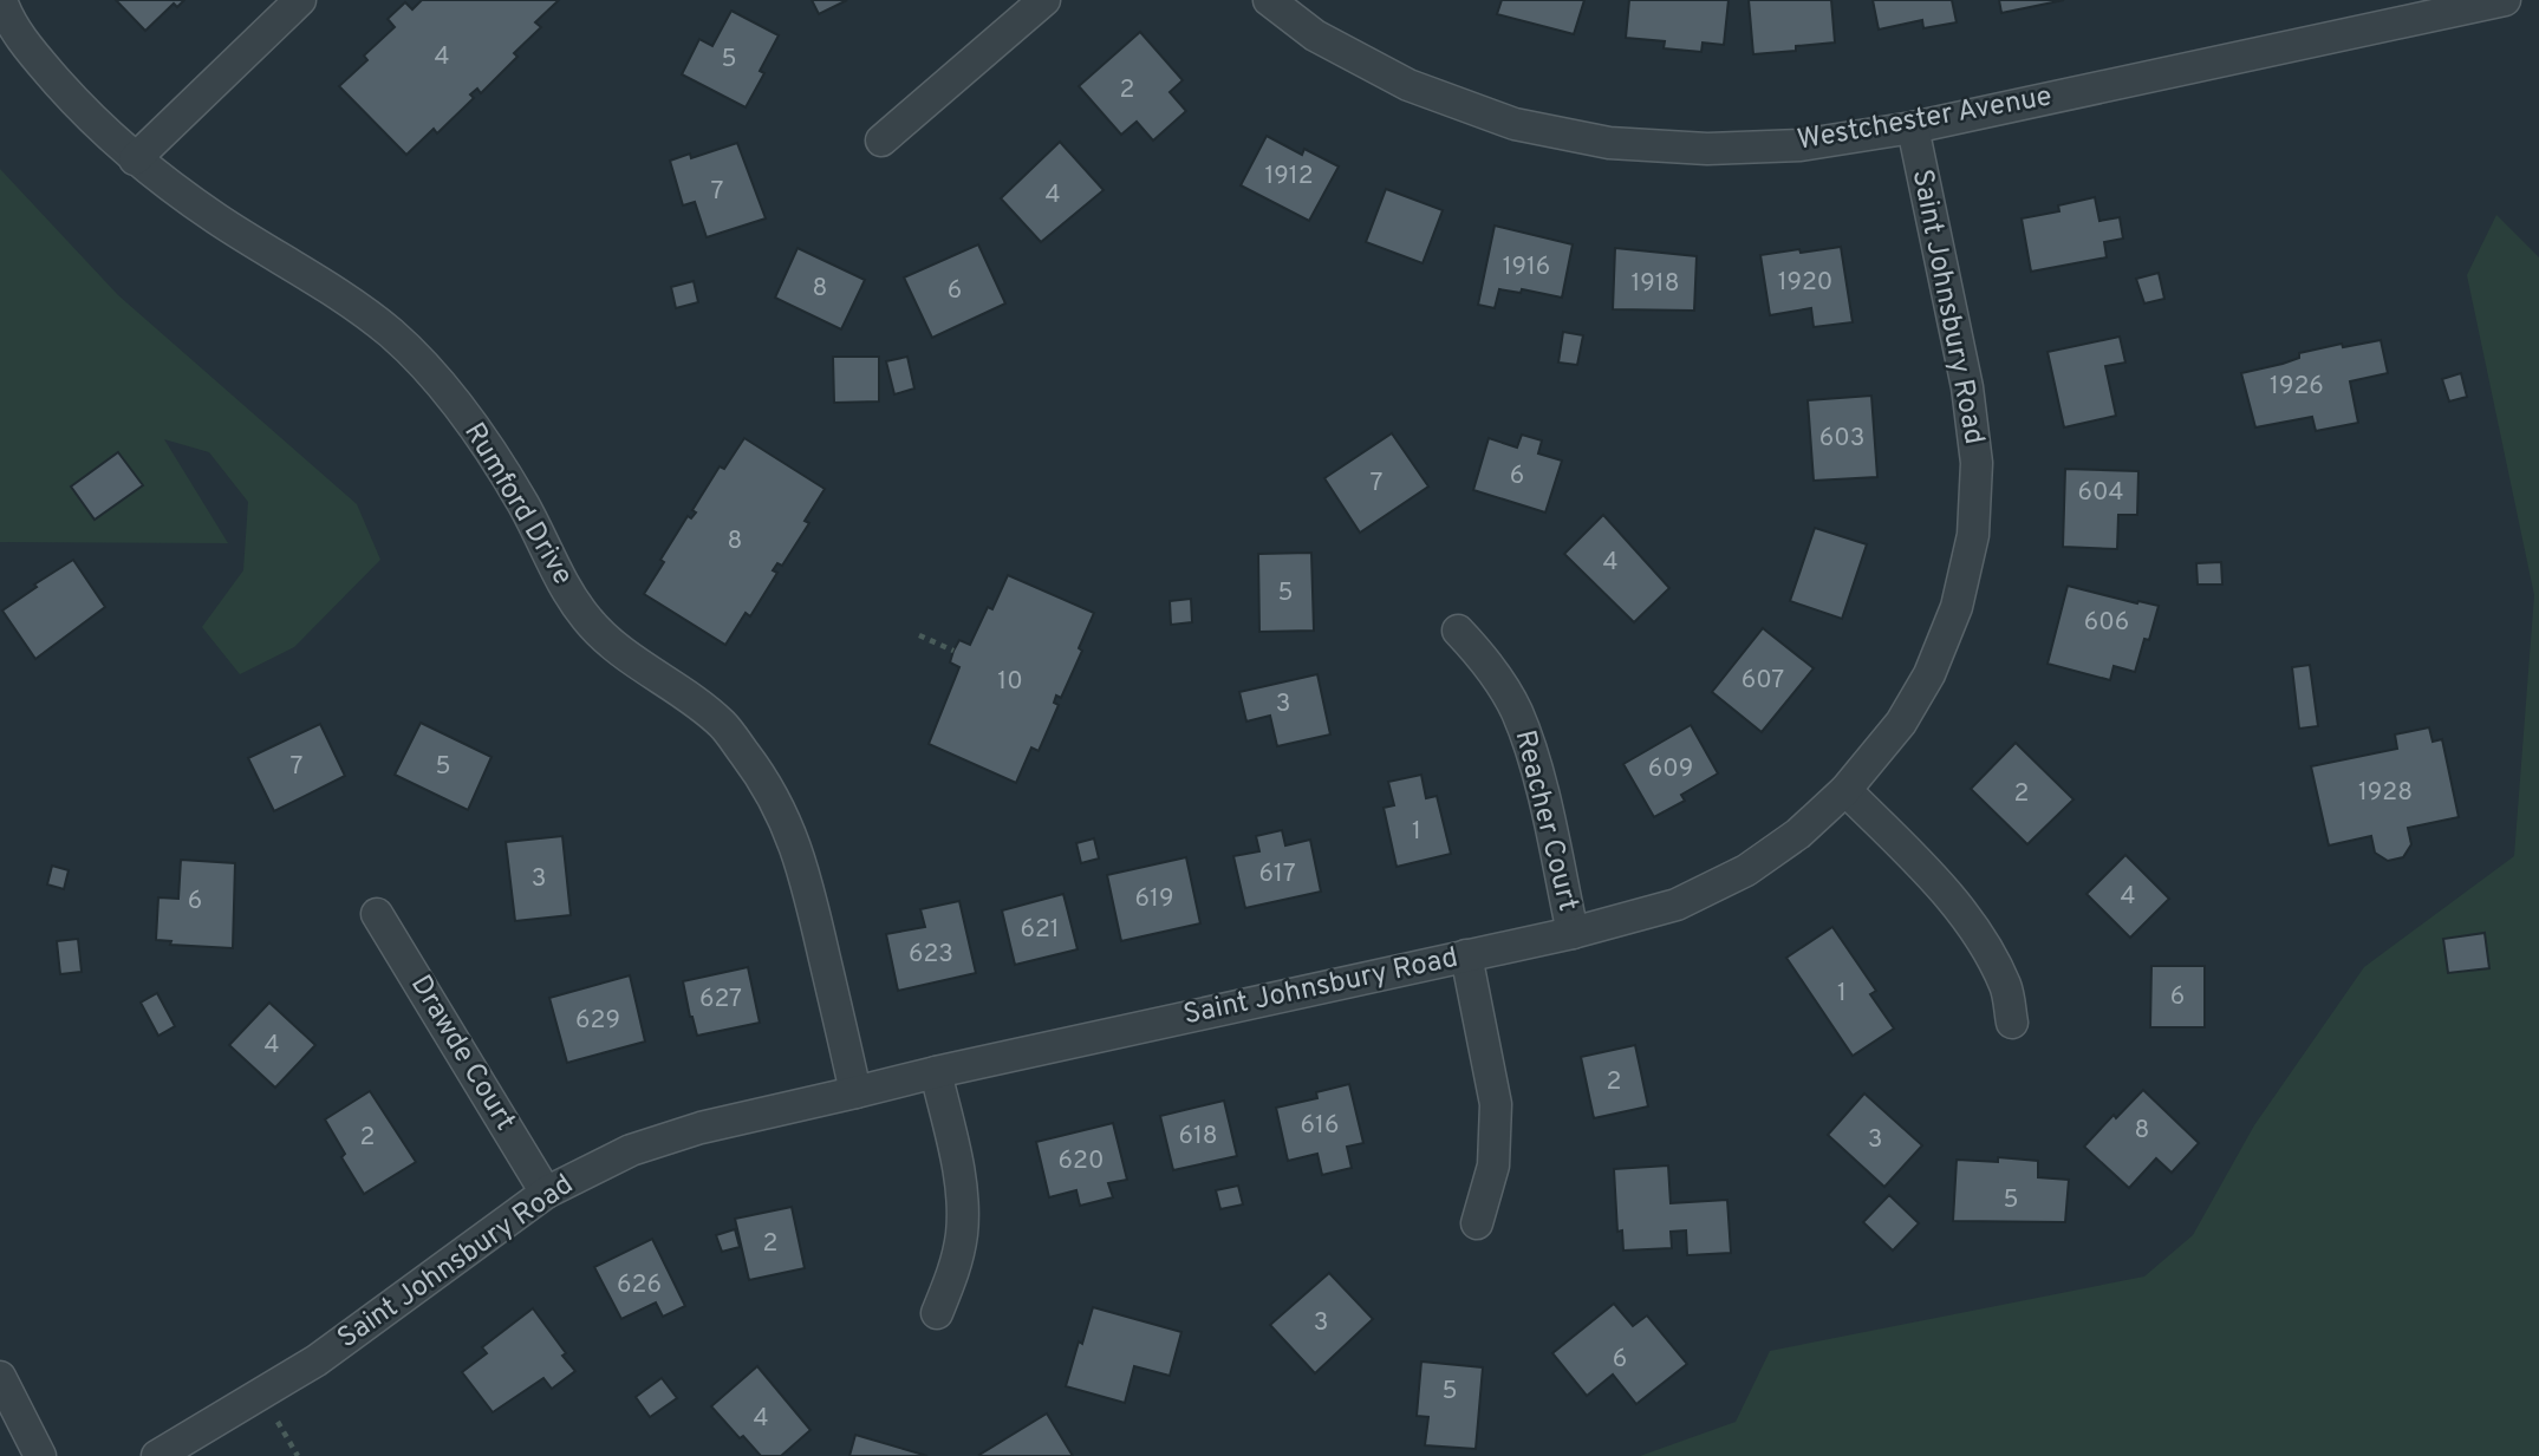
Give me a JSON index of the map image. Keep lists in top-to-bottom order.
{
  "streets": {
    "street": [
      "Westchester Avenue",
      "Saint Johnsbury Road",
      "Rumford Drive",
      "Reacher Court",
      "Drawde Court"
    ]
  },
  "crossings": [
    ["Westchester Avenue", "Saint Johnsbury Road"],
    ["Saint Johnsbury Road", "Rumford Drive"],
    ["Saint Johnsbury Road", "Reacher Court"],
    ["Saint Johnsbury Road", "Drawde Court"]
  ],
  "house_numbers": [
    "4",
    "5",
    "2",
    "1912",
    "7",
    "4",
    "1916",
    "1920",
    "1918",
    "8",
    "6",
    "1926",
    "603",
    "6",
    "7",
    "604",
    "8",
    "4",
    "5",
    "606",
    "607",
    "10",
    "3",
    "7",
    "5",
    "609",
    "1928",
    "2",
    "1",
    "617",
    "3",
    "4",
    "619",
    "6",
    "621",
    "623",
    "1",
    "6",
    "627",
    "629",
    "4",
    "2",
    "616",
    "8",
    "618",
    "2",
    "3",
    "620",
    "5",
    "2",
    "626",
    "3",
    "6",
    "5",
    "4"
  ]
}
